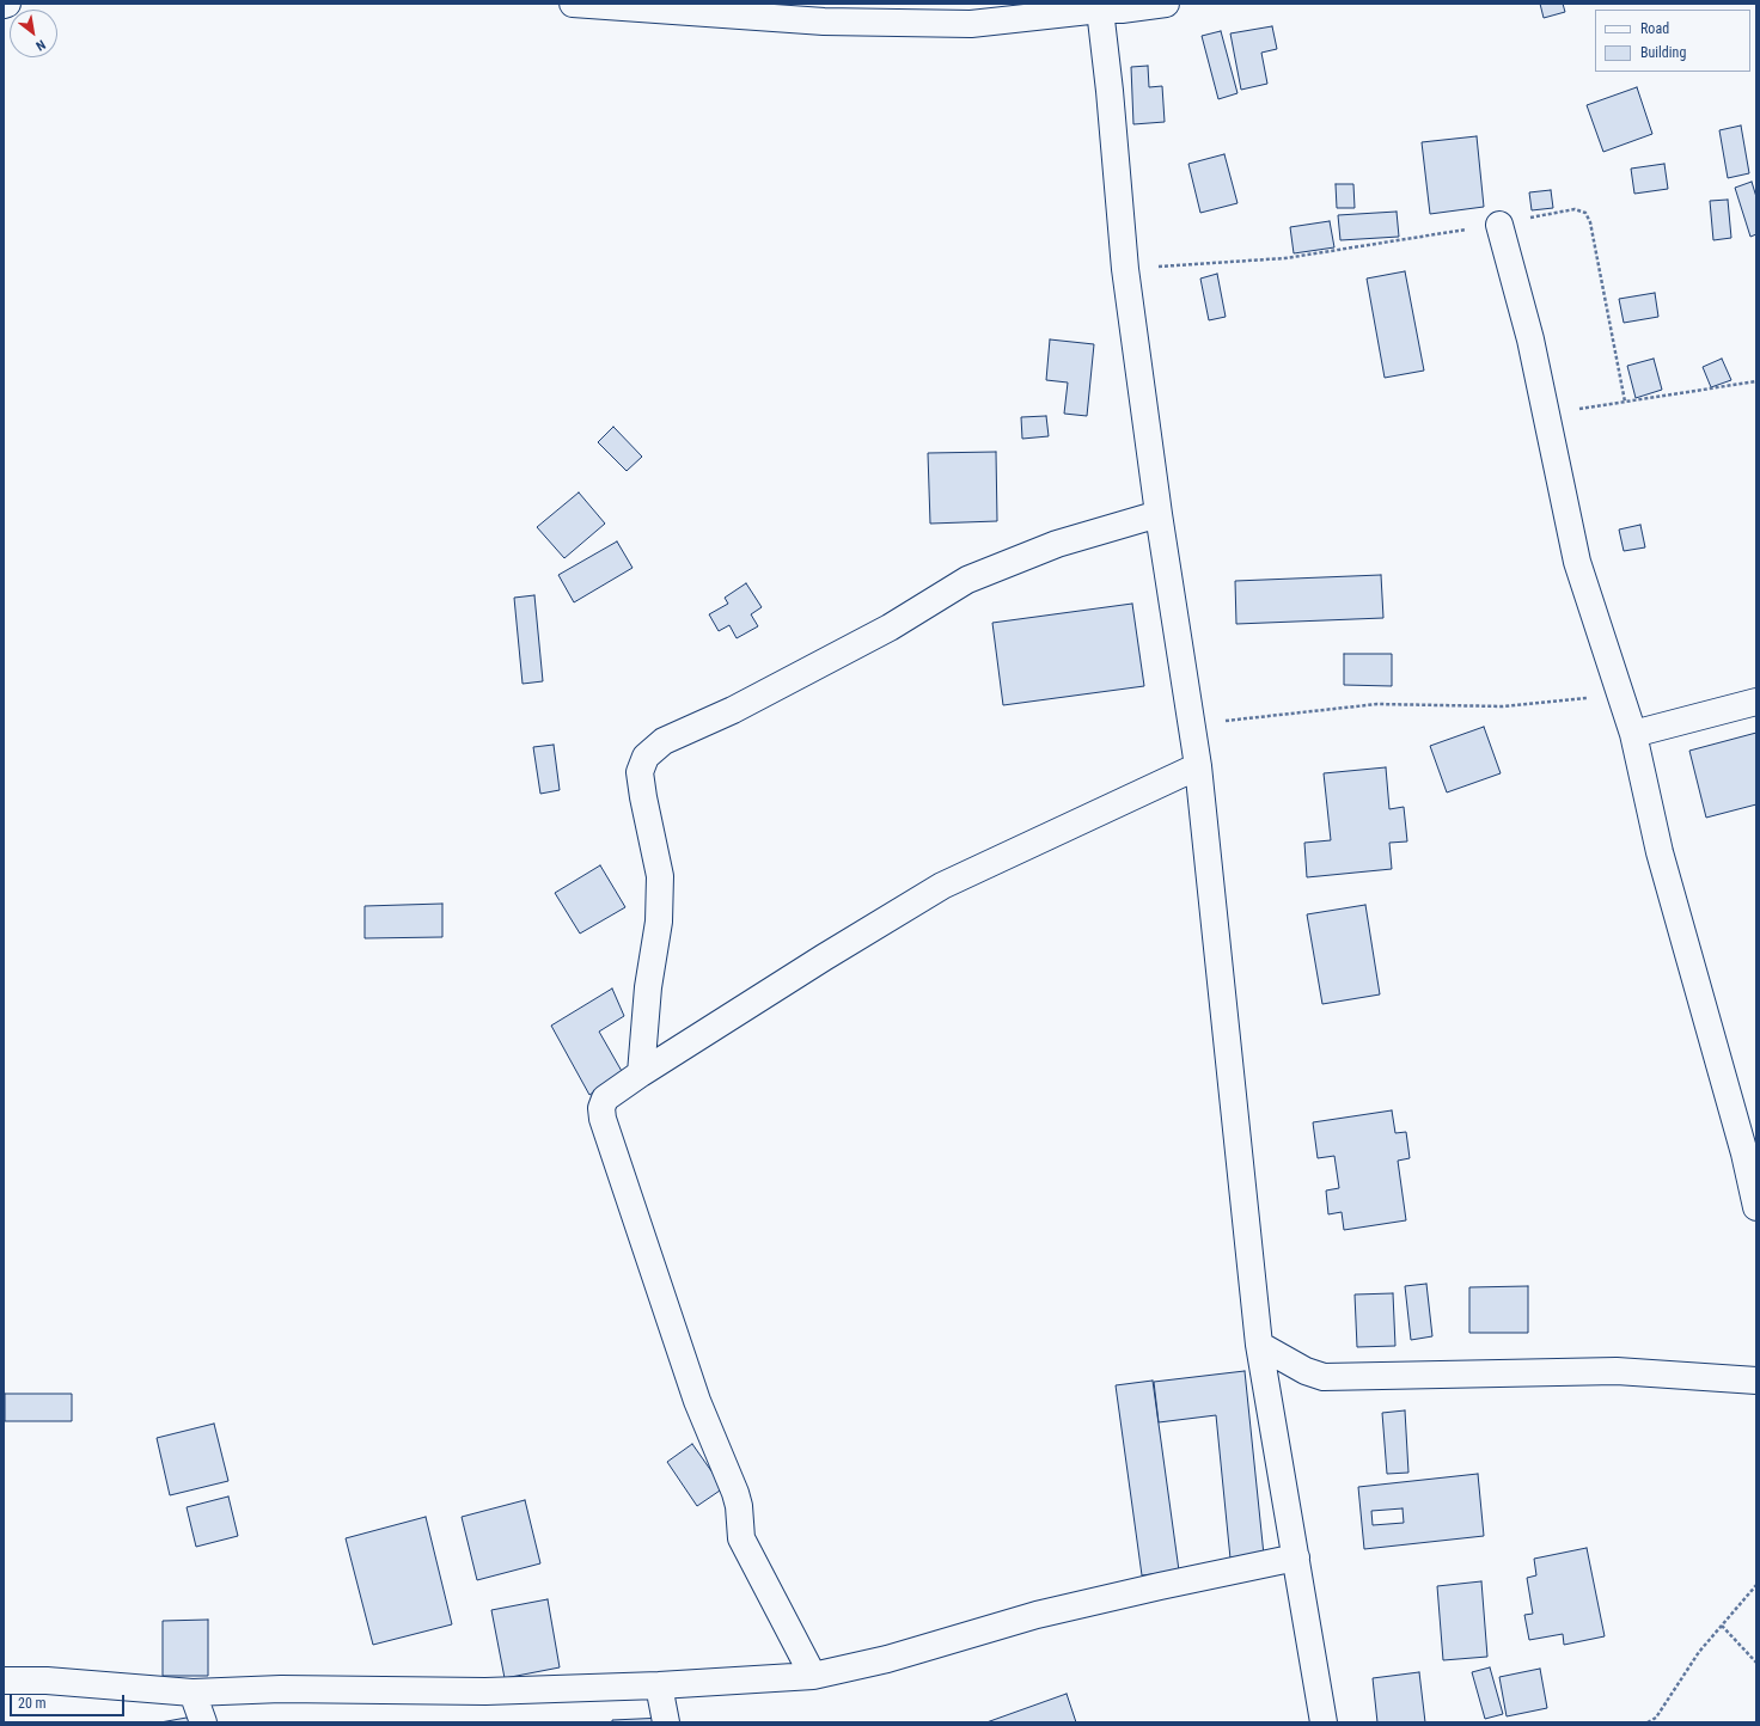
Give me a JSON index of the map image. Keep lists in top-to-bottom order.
{
  "legend": ["Road", "Building"],
  "scale_bar": "20 m",
  "north": "bottom right"
}
